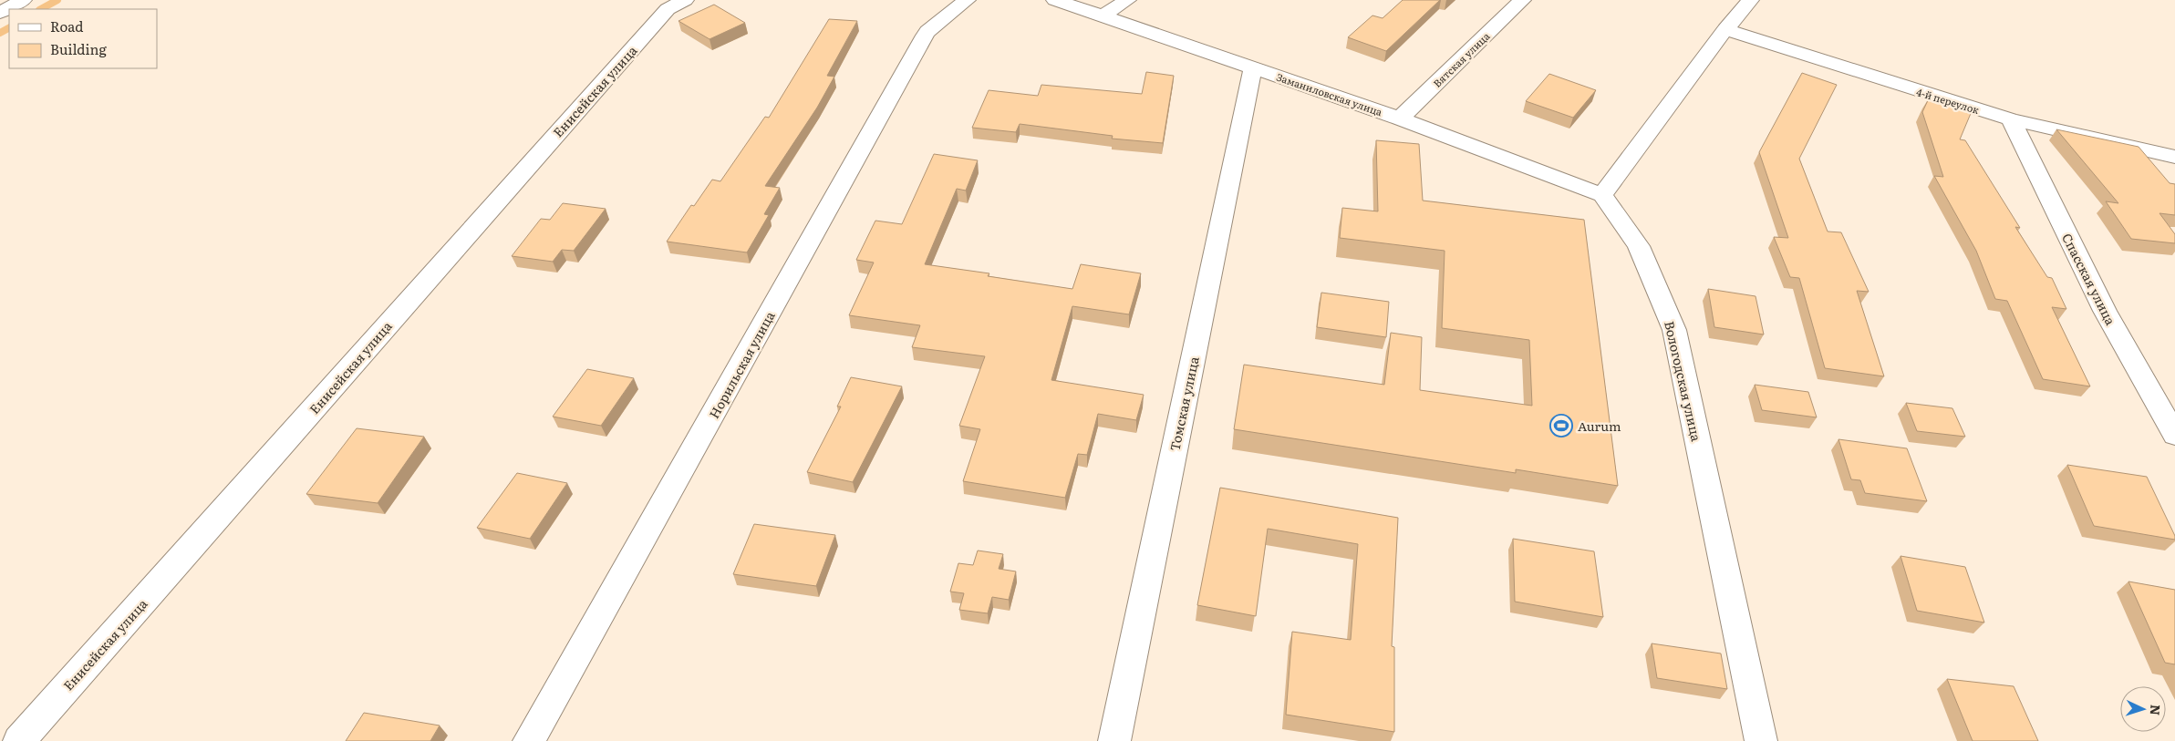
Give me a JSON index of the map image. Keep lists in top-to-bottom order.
{
  "streets": {
    "street": [
      "Вятская улица",
      "Енисейская улица",
      "Заманиловская улица",
      "4-й переулок",
      "Спасская улица",
      "Норильская улица",
      "Вологодская улица",
      "Томская улица"
    ]
  },
  "crossings": [
    ["Вятская улица", "Заманиловская улица"],
    ["Заманиловская улица", "Вологодская улица"],
    ["Заманиловская улица", "Томская улица"],
    ["4-й переулок", "Спасская улица"]
  ],
  "places": {
    "sports": ["Aurum"]
  },
  "legend": ["Road", "Building"],
  "north": "right"
}
